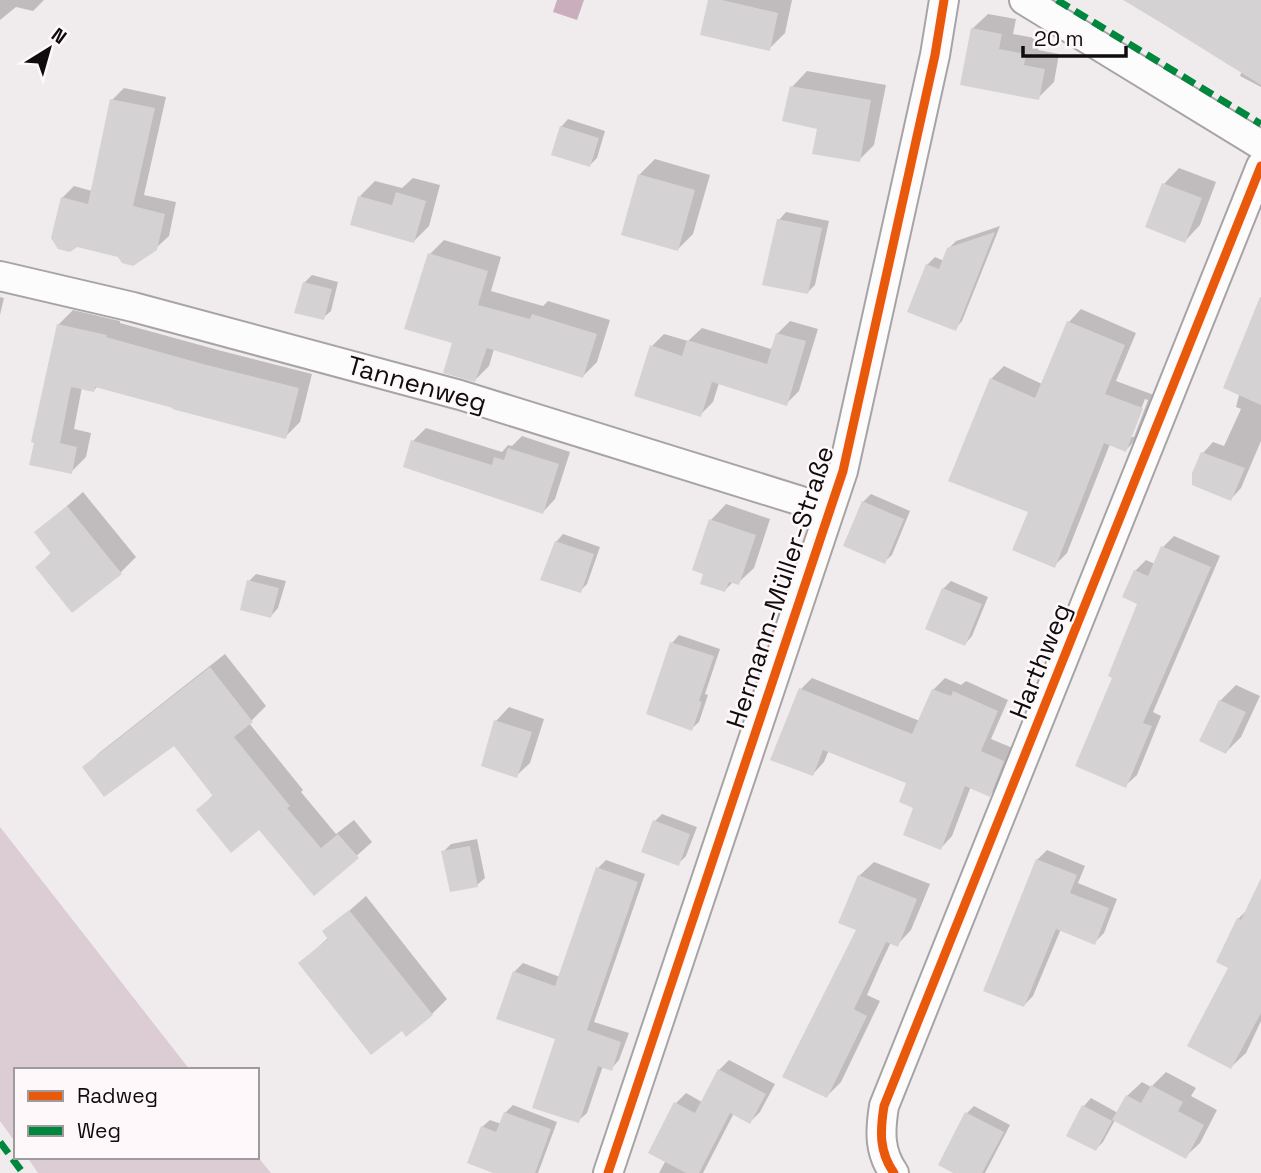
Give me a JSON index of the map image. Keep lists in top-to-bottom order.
{
  "streets": {
    "street": ["Tannenweg", "Hermann-Müller-Straße", "Harthweg"]
  },
  "crossings": [
    ["Tannenweg", "Hermann-Müller-Straße"]
  ],
  "legend": ["Radweg", "Weg"],
  "scale_bar": "20 m",
  "north": "top right"
}
